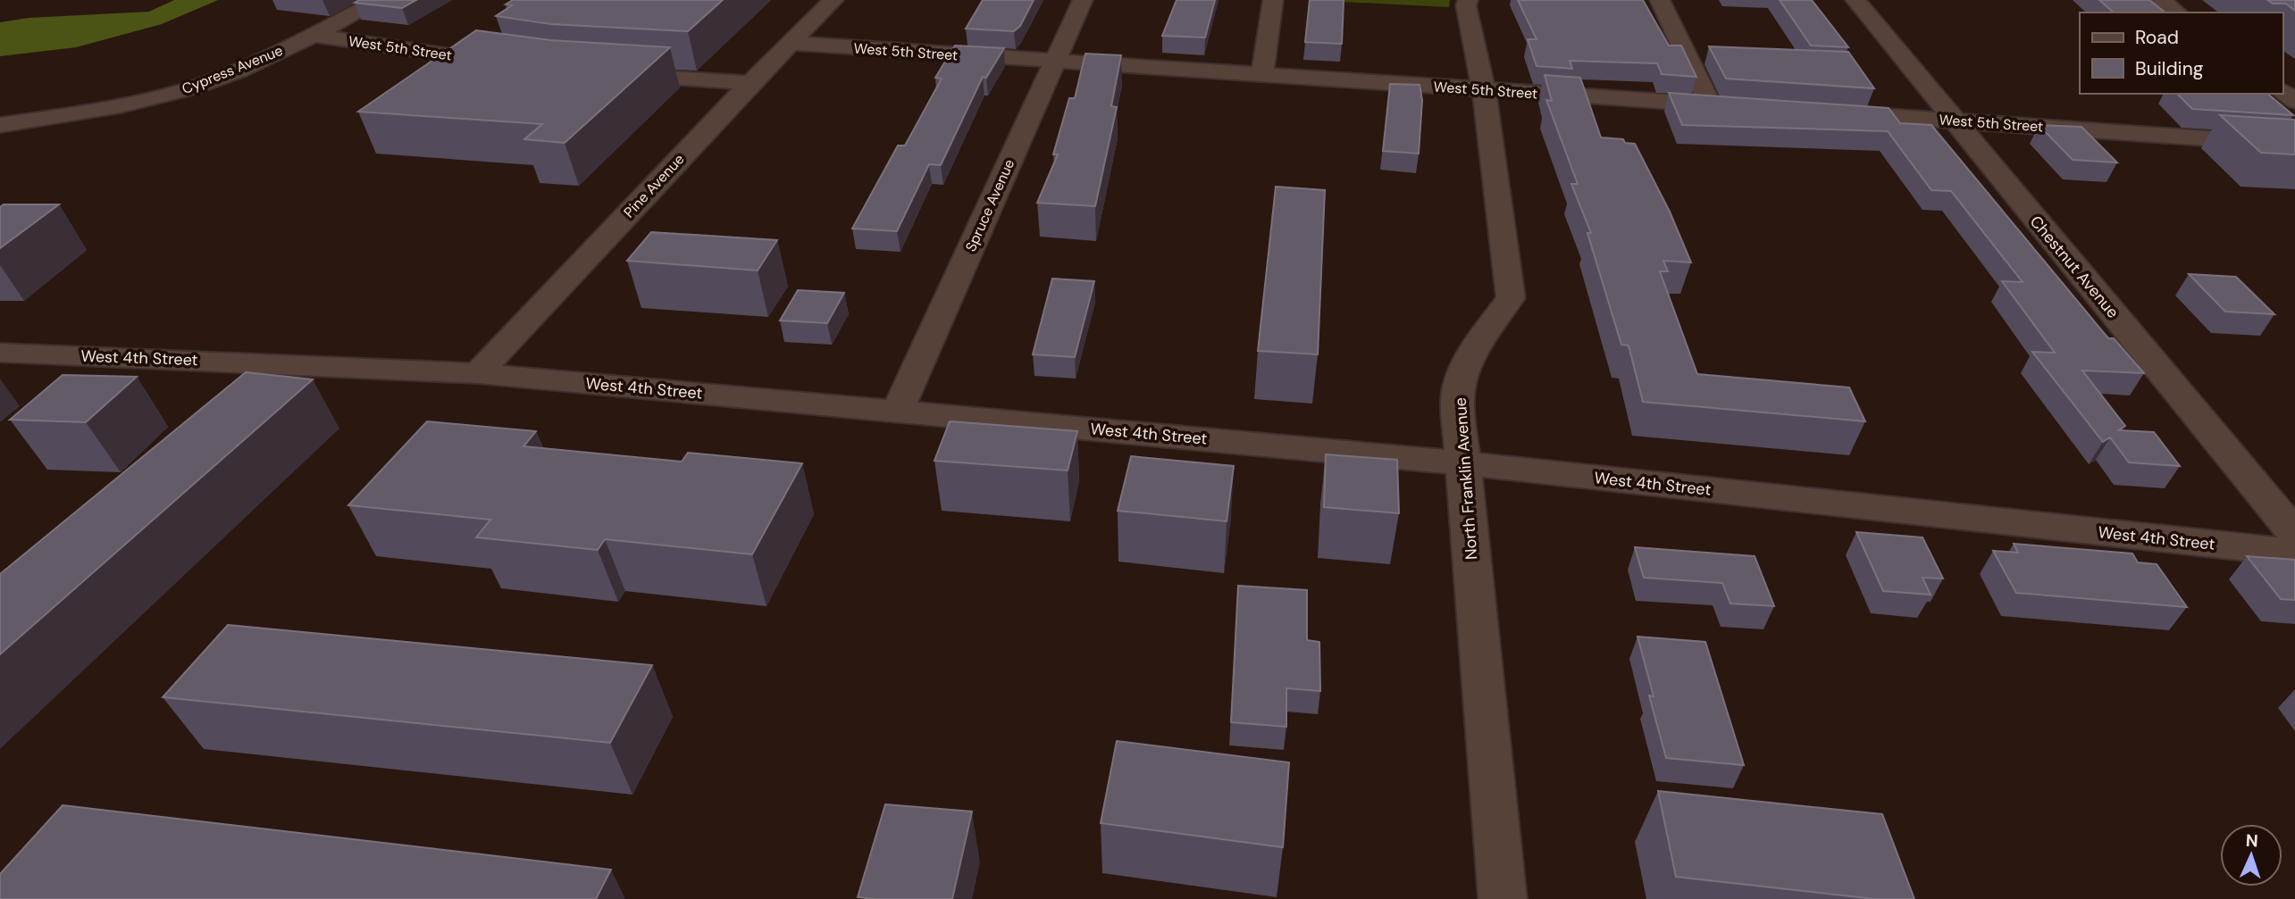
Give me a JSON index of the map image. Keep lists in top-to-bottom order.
{
  "streets": {
    "street": [
      "West 5th Street",
      "Cypress Avenue",
      "Pine Avenue",
      "Spruce Avenue",
      "Chestnut Avenue",
      "West 4th Street",
      "North Franklin Avenue"
    ]
  },
  "crossings": [
    ["West 5th Street", "Cypress Avenue"],
    ["West 5th Street", "Pine Avenue"],
    ["West 5th Street", "Spruce Avenue"],
    ["West 5th Street", "Chestnut Avenue"],
    ["West 5th Street", "North Franklin Avenue"],
    ["Pine Avenue", "West 4th Street"],
    ["Spruce Avenue", "West 4th Street"],
    ["West 4th Street", "North Franklin Avenue"]
  ],
  "legend": ["Road", "Building"],
  "north": "top"
}
